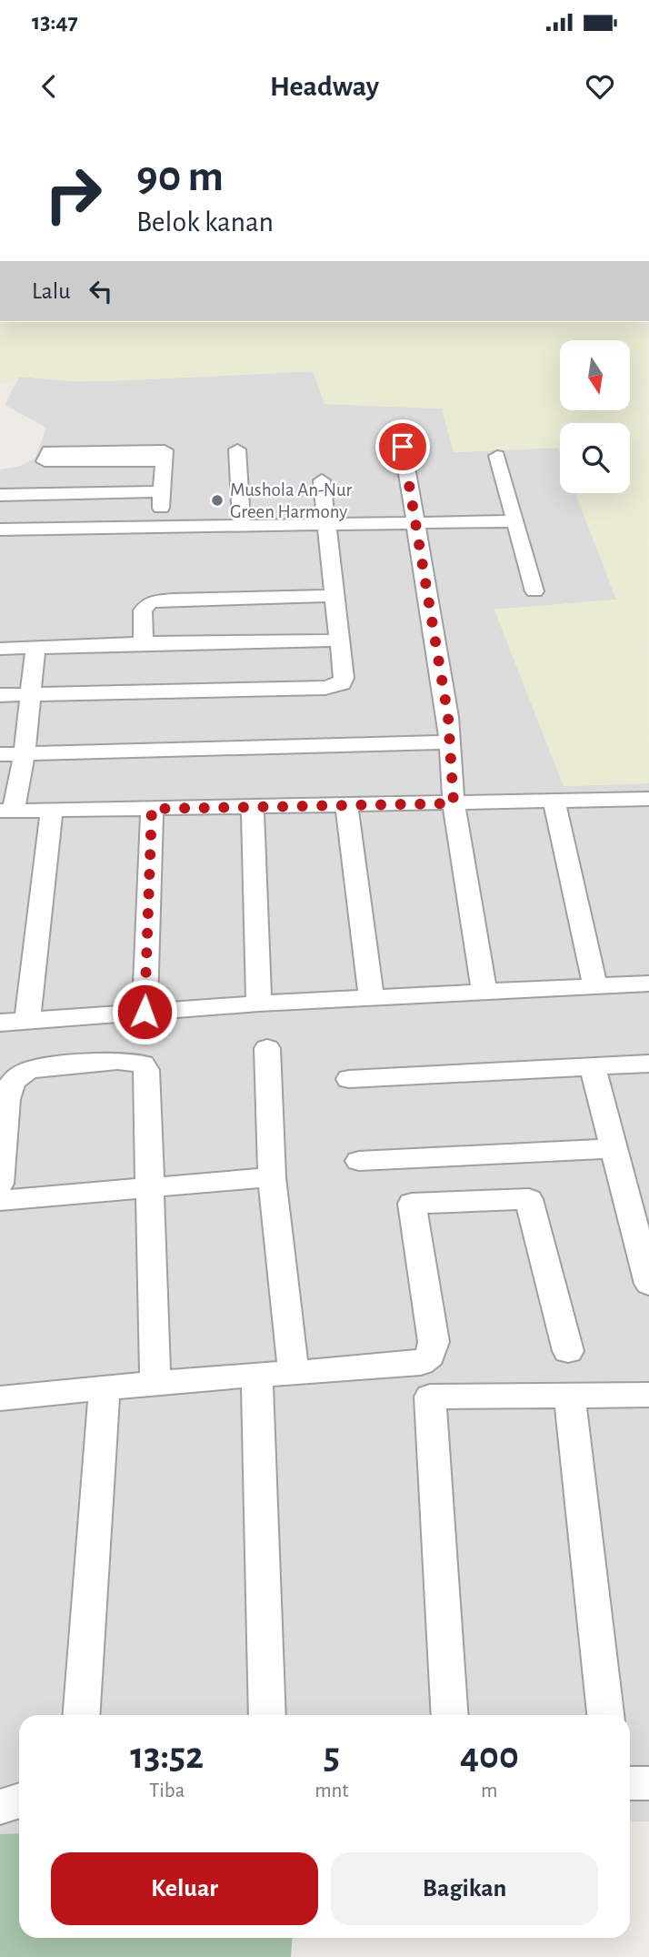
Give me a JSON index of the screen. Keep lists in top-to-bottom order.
{
  "places": ["Mushola An-Nur Green Harmony"],
  "north": "bottom",
  "page": {
    "status": "13:47",
    "header": "Headway",
    "turn": ["90 m", "Belok kanan"],
    "then": "Lalu",
    "eta": [
      "13:52",
      "Tiba",
      "5",
      "mnt",
      "400",
      "m"
    ],
    "buttons": ["Keluar", "Bagikan"]
  }
}
